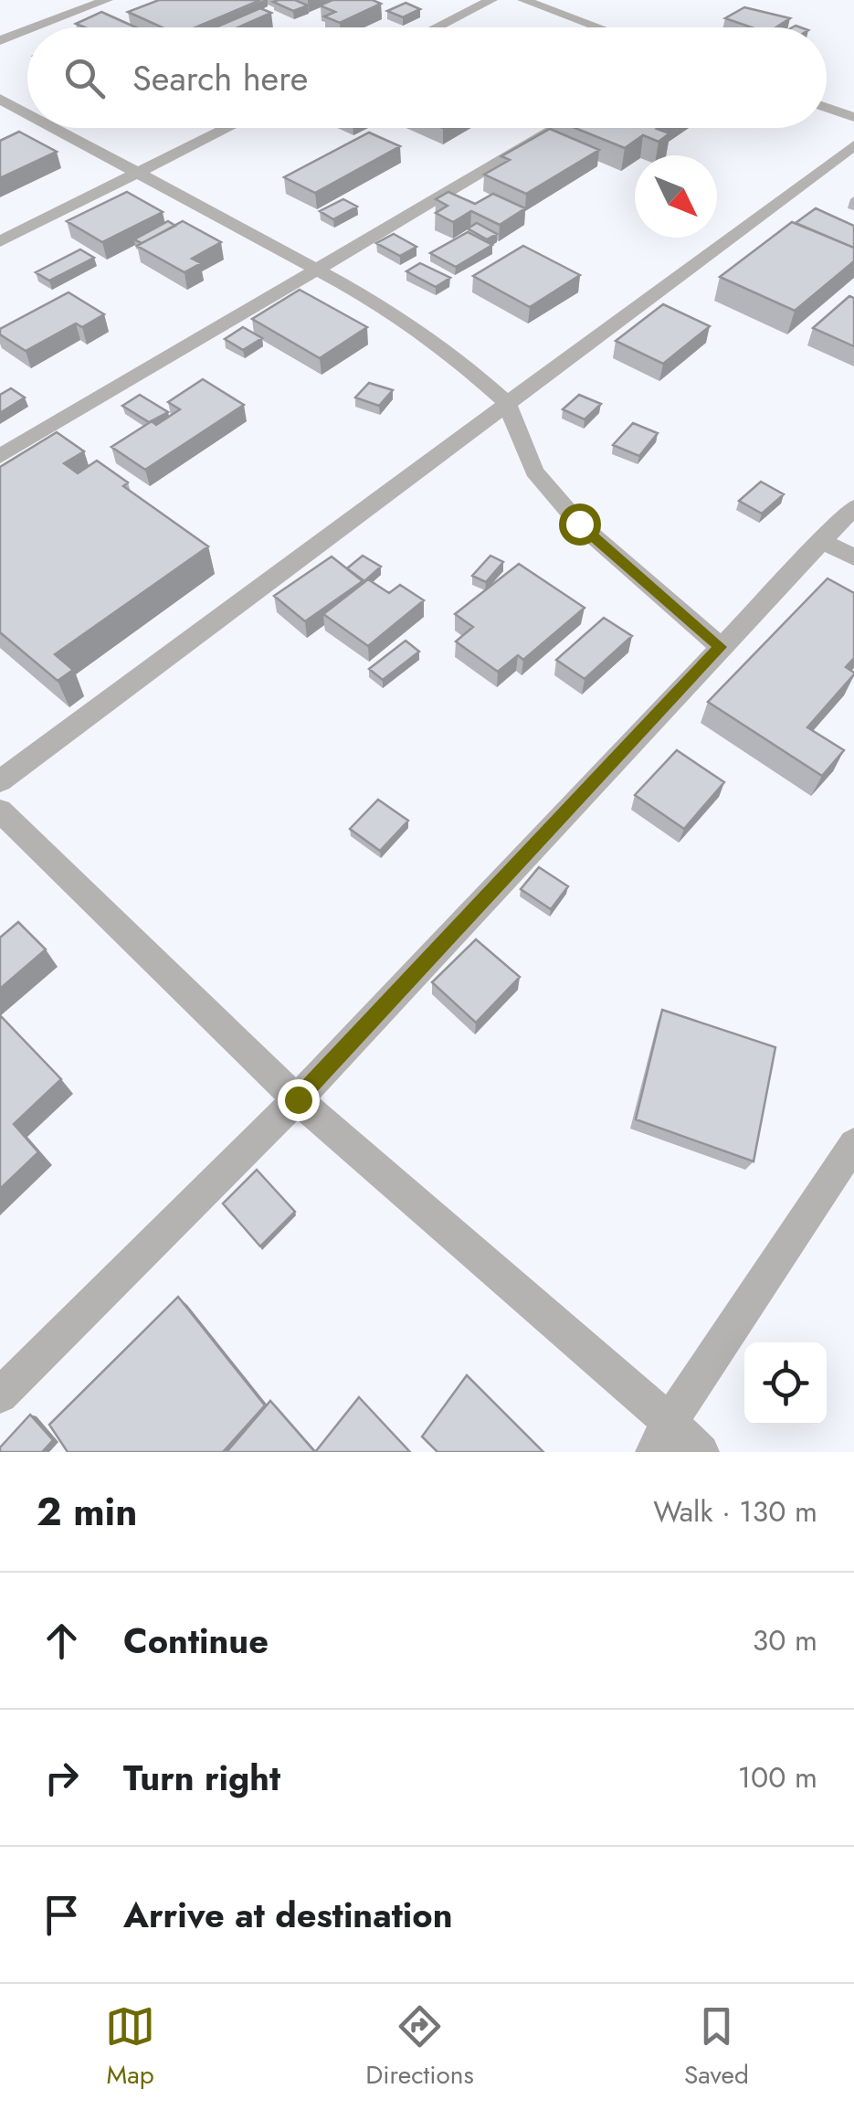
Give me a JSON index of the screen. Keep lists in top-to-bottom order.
{
  "north": "bottom right",
  "page": {
    "search": "Search here",
    "heading": ["2 min", "Walk · 130 m"],
    "list": [
      ["Continue", "30 m"],
      ["Turn right", "100 m"],
      "Arrive at destination"
    ],
    "nav": ["Map", "Directions", "Saved"]
  }
}
